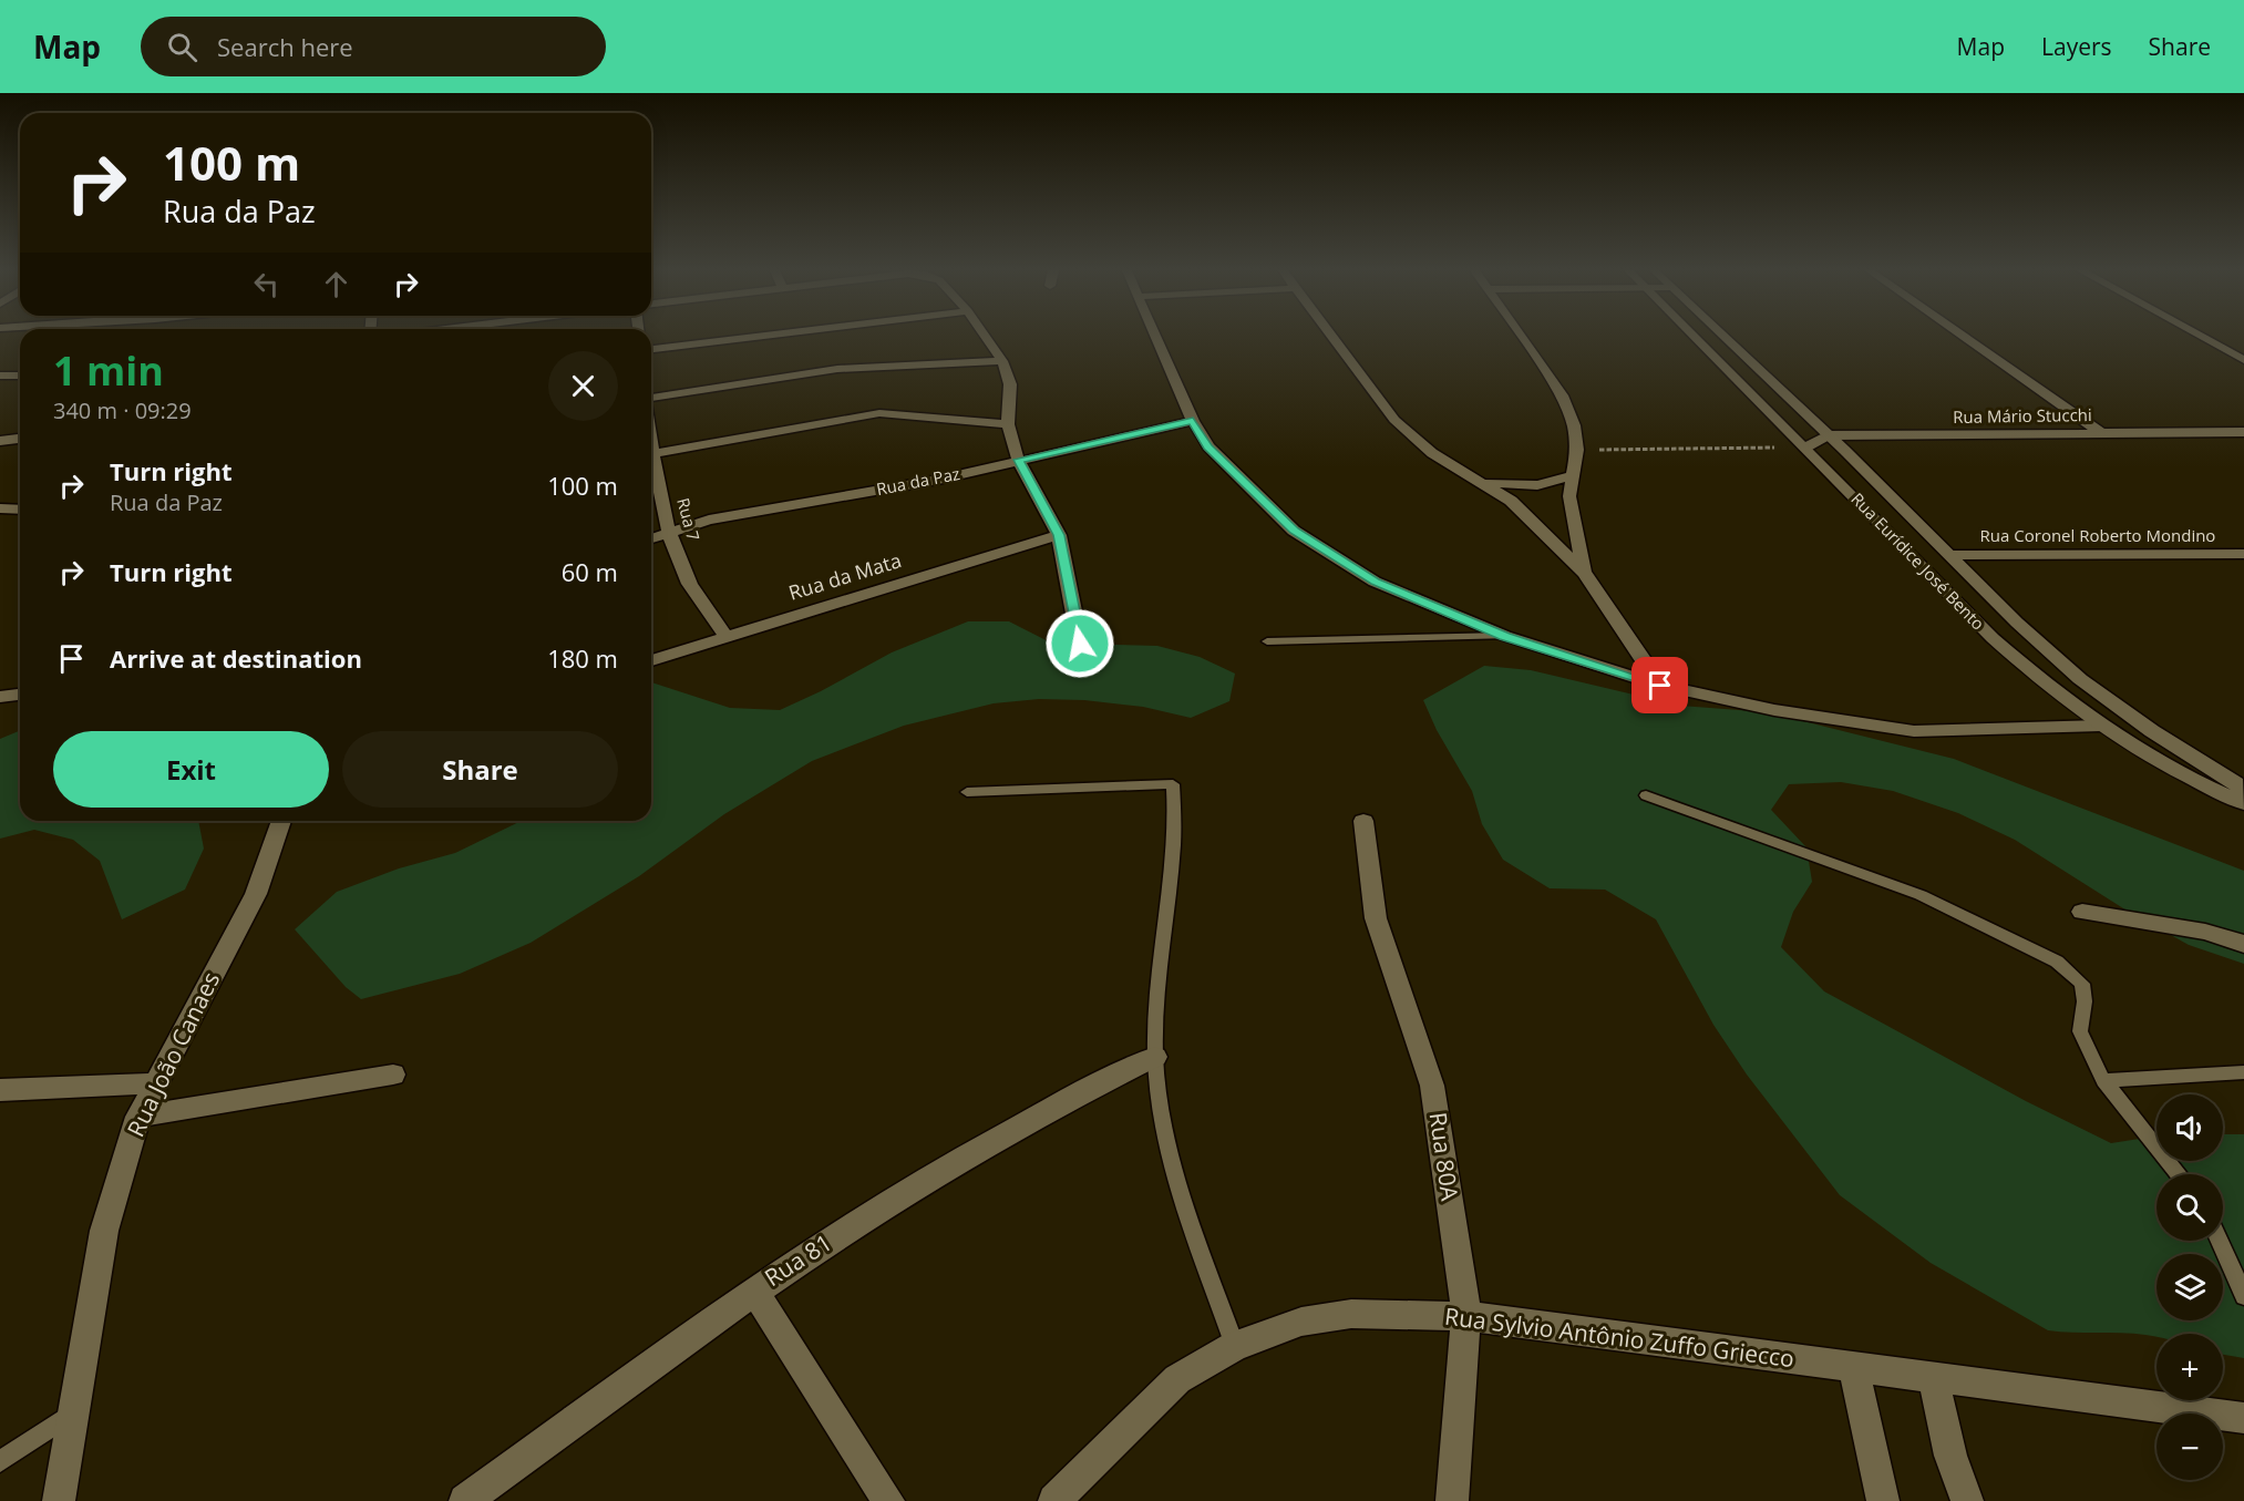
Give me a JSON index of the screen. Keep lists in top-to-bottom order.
{
  "streets": {
    "street": [
      "Rua Mário Stucchi",
      "Rua da Paz",
      "Rua 7",
      "Rua Coronel Roberto Mondino",
      "Rua Eurídice José Bento",
      "Rua da Mata",
      "Rua João Canaes",
      "Rua 80A",
      "Rua 81",
      "Rua Sylvio Antônio Zuffo Griecco"
    ]
  },
  "crossings": [
    ["Rua Mário Stucchi", "Rua Eurídice José Bento"],
    ["Rua da Paz", "Rua 7"],
    ["Rua 7", "Rua da Mata"],
    ["Rua Coronel Roberto Mondino", "Rua Eurídice José Bento"],
    ["Rua 80A", "Rua Sylvio Antônio Zuffo Griecco"]
  ],
  "page": {
    "header": "Map",
    "search": "Search here",
    "nav": ["Map", "Layers", "Share"],
    "turn": ["100 m", "Rua da Paz"],
    "heading": ["1 min", "340 m · 09:29"],
    "list": [
      {
        "name": "Turn right",
        "note": "Rua da Paz",
        "value": "100 m"
      },
      {
        "name": "Turn right",
        "value": "60 m"
      },
      {
        "name": "Arrive at destination",
        "value": "180 m"
      }
    ],
    "buttons": ["Exit", "Share"],
    "map_buttons": ["+", "−"]
  }
}
